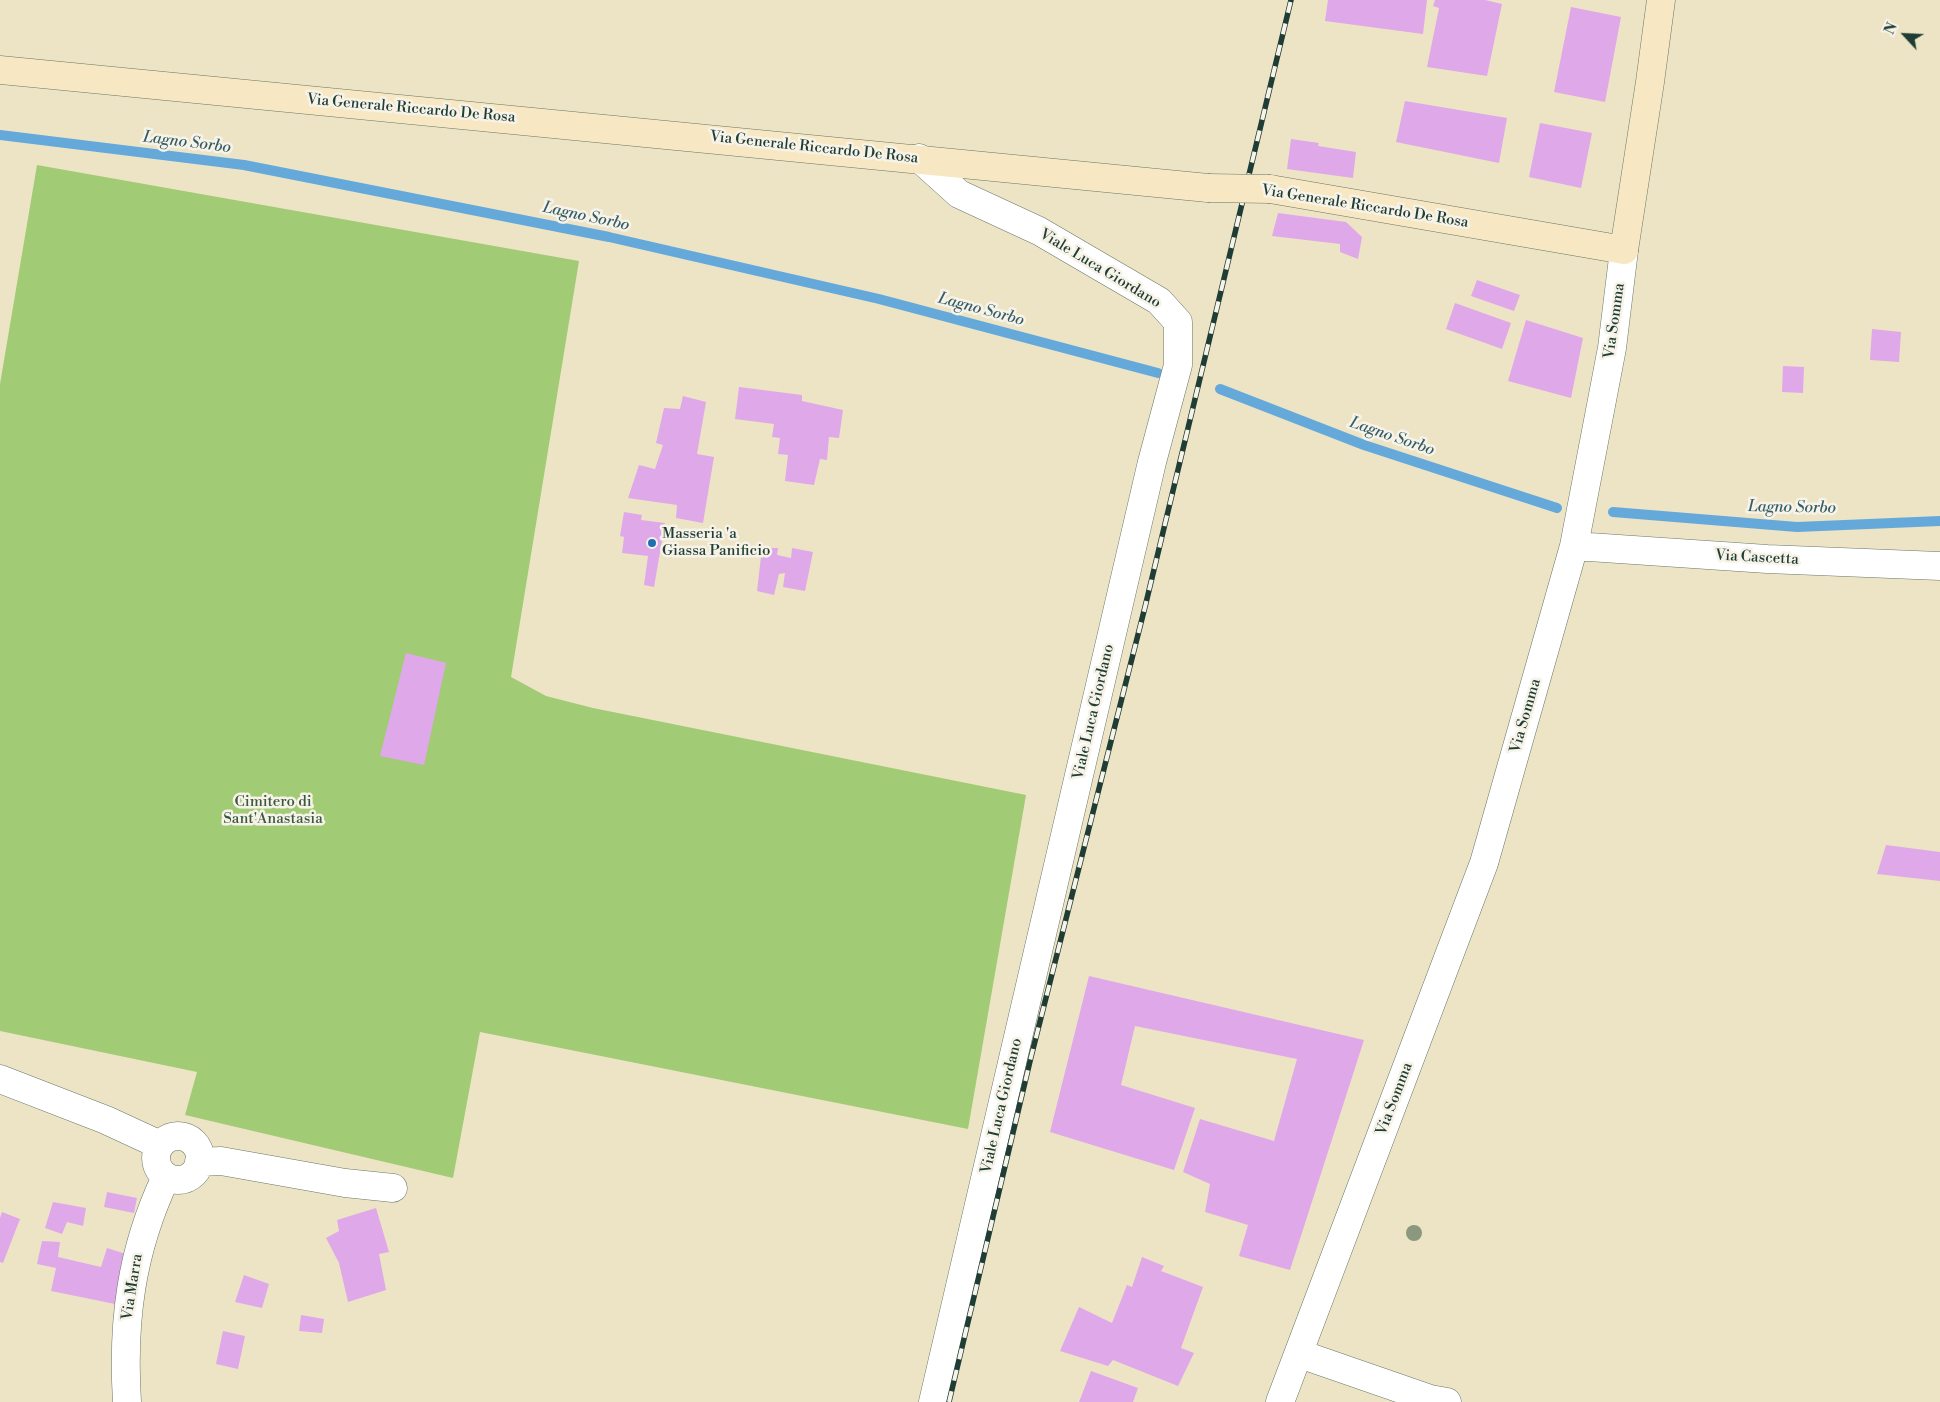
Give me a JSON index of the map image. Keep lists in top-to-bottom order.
{
  "streets": {
    "main road": ["Via Generale Riccardo De Rosa", "Via Somma"],
    "street": ["Viale Luca Giordano", "Via Cascetta", "Via Marra"]
  },
  "crossings": [
    ["Via Generale Riccardo De Rosa", "Viale Luca Giordano"],
    ["Via Generale Riccardo De Rosa", "Via Somma"],
    ["Via Somma", "Via Cascetta"]
  ],
  "water": ["Lagno Sorbo"],
  "parks": ["Cimitero di Sant'Anastasia"],
  "places": ["Masseria 'a Giassa Panificio"],
  "north": "top left"
}
